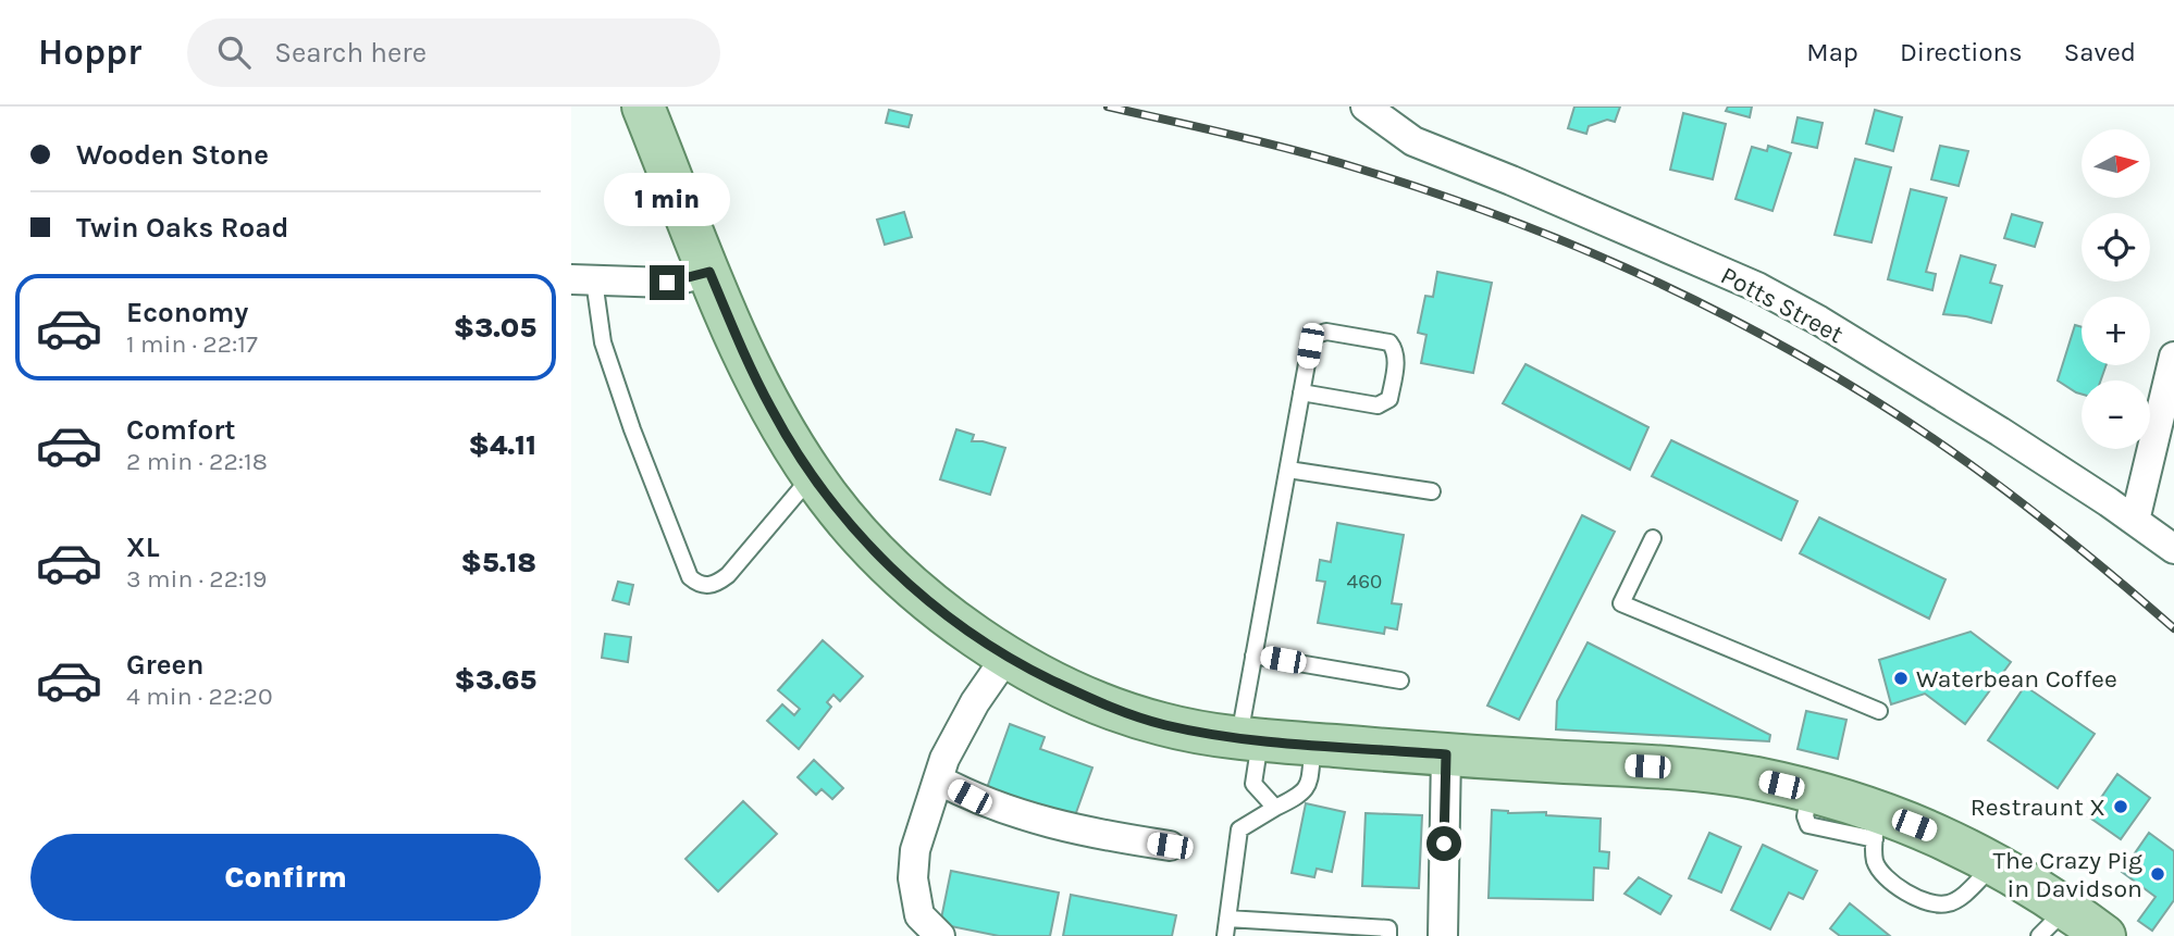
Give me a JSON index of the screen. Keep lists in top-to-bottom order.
{
  "streets": {
    "street": ["Potts Street"]
  },
  "places": ["Waterbean Coffee", "Restraunt X", "The Crazy Pig in Davidson"],
  "house_numbers": ["460"],
  "north": "right",
  "page": {
    "header": "Hoppr",
    "search": "Search here",
    "nav": ["Map", "Directions", "Saved"],
    "banner": ["Wooden Stone", "Twin Oaks Road"],
    "map_buttons": ["+", "−"],
    "bubble": "1 min",
    "list": [
      {
        "name": "Economy",
        "note": "1 min · 22:17",
        "value": "$3.05"
      },
      {
        "name": "Comfort",
        "note": "2 min · 22:18",
        "value": "$4.11"
      },
      {
        "name": "XL",
        "note": "3 min · 22:19",
        "value": "$5.18"
      },
      {
        "name": "Green",
        "note": "4 min · 22:20",
        "value": "$3.65"
      }
    ],
    "buttons": "Confirm"
  }
}
